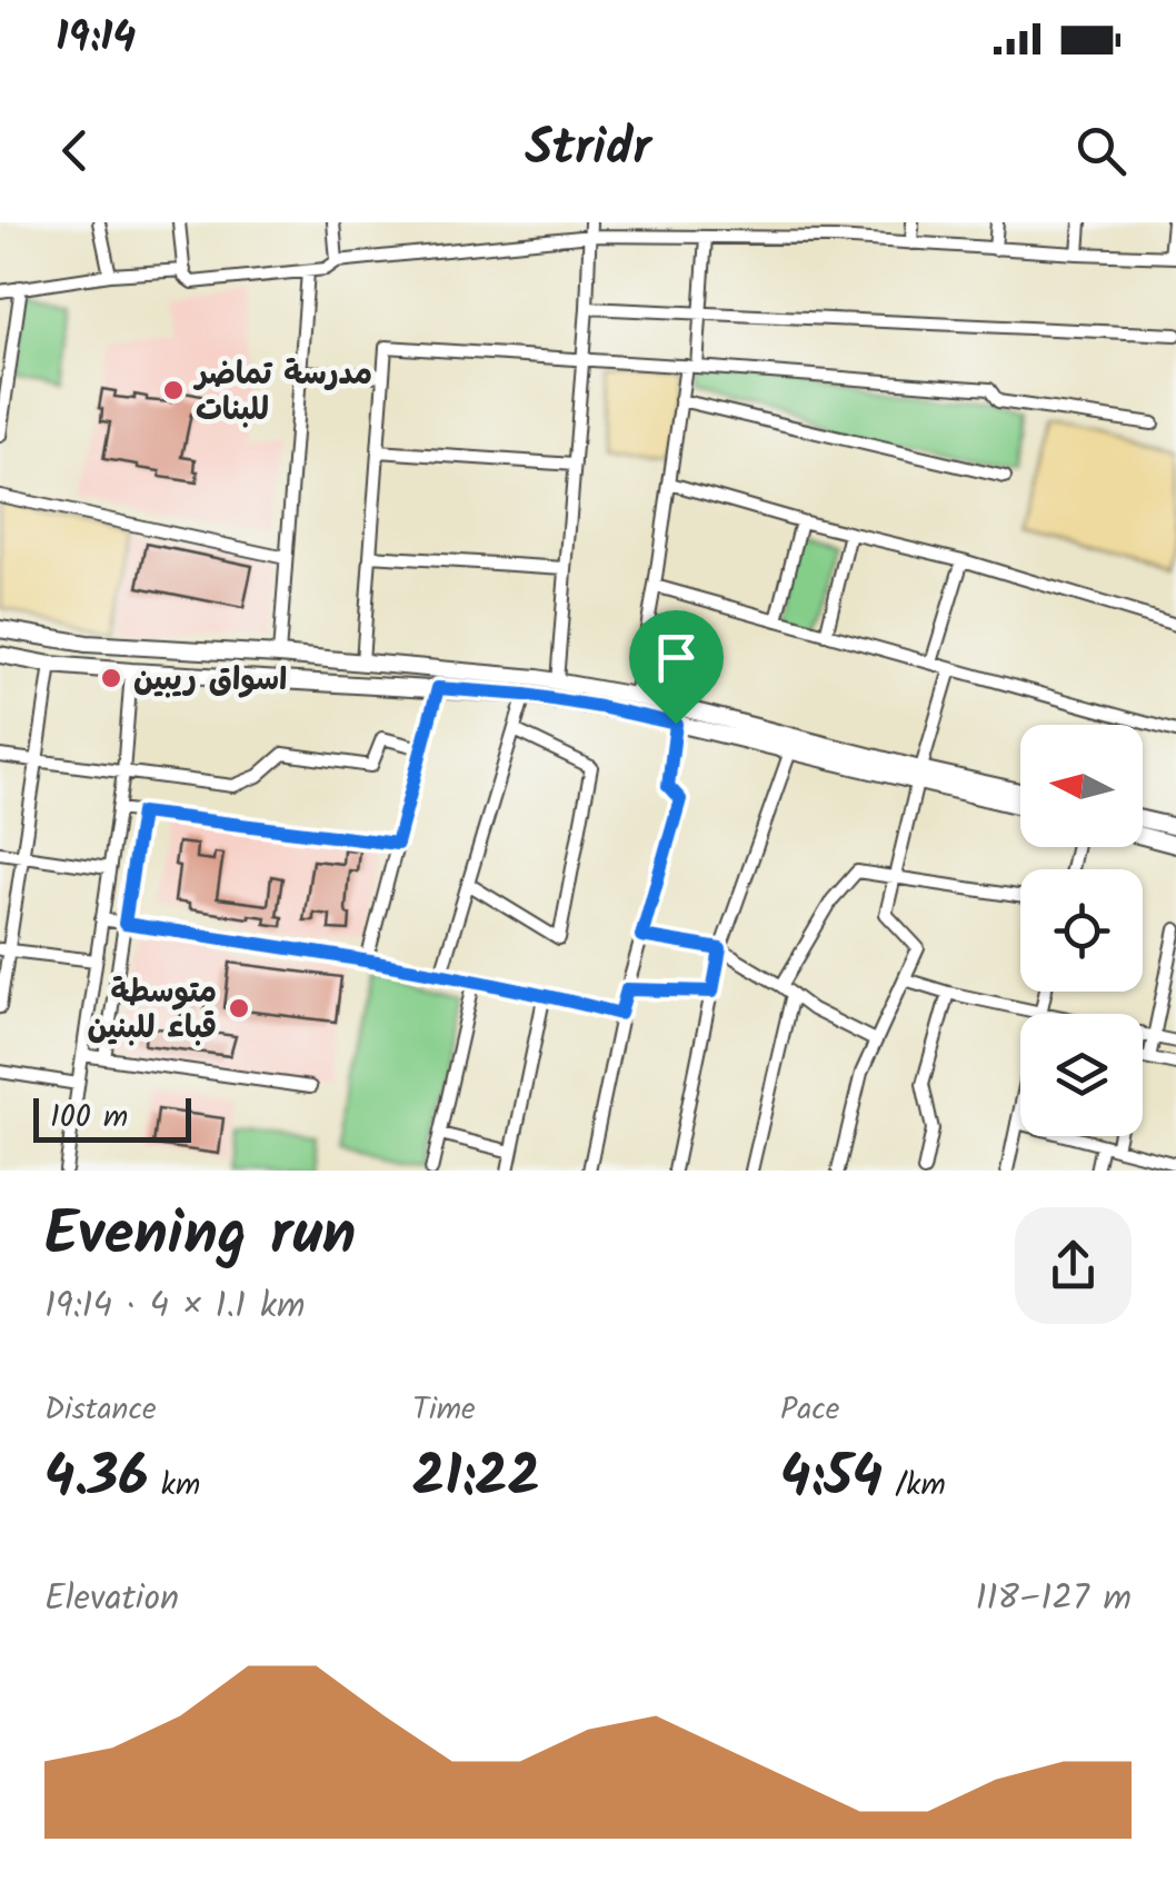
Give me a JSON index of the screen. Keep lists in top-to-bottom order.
{
  "places": ["مدرسة تماضر للبنات", "اسواق ريبين", "متوسطة قباء للبنين"],
  "scale_bar": "100 m",
  "north": "left",
  "page": {
    "status": "19:14",
    "header": "Stridr",
    "scale": "100 m",
    "heading": ["Evening run", "19:14 · 4 × 1.1 km"],
    "stats": [
      ["Distance", "4.36 km"],
      ["Time", "21:22"],
      ["Pace", "4:54 /km"]
    ],
    "chart": ["Elevation", "118–127 m"]
  }
}
